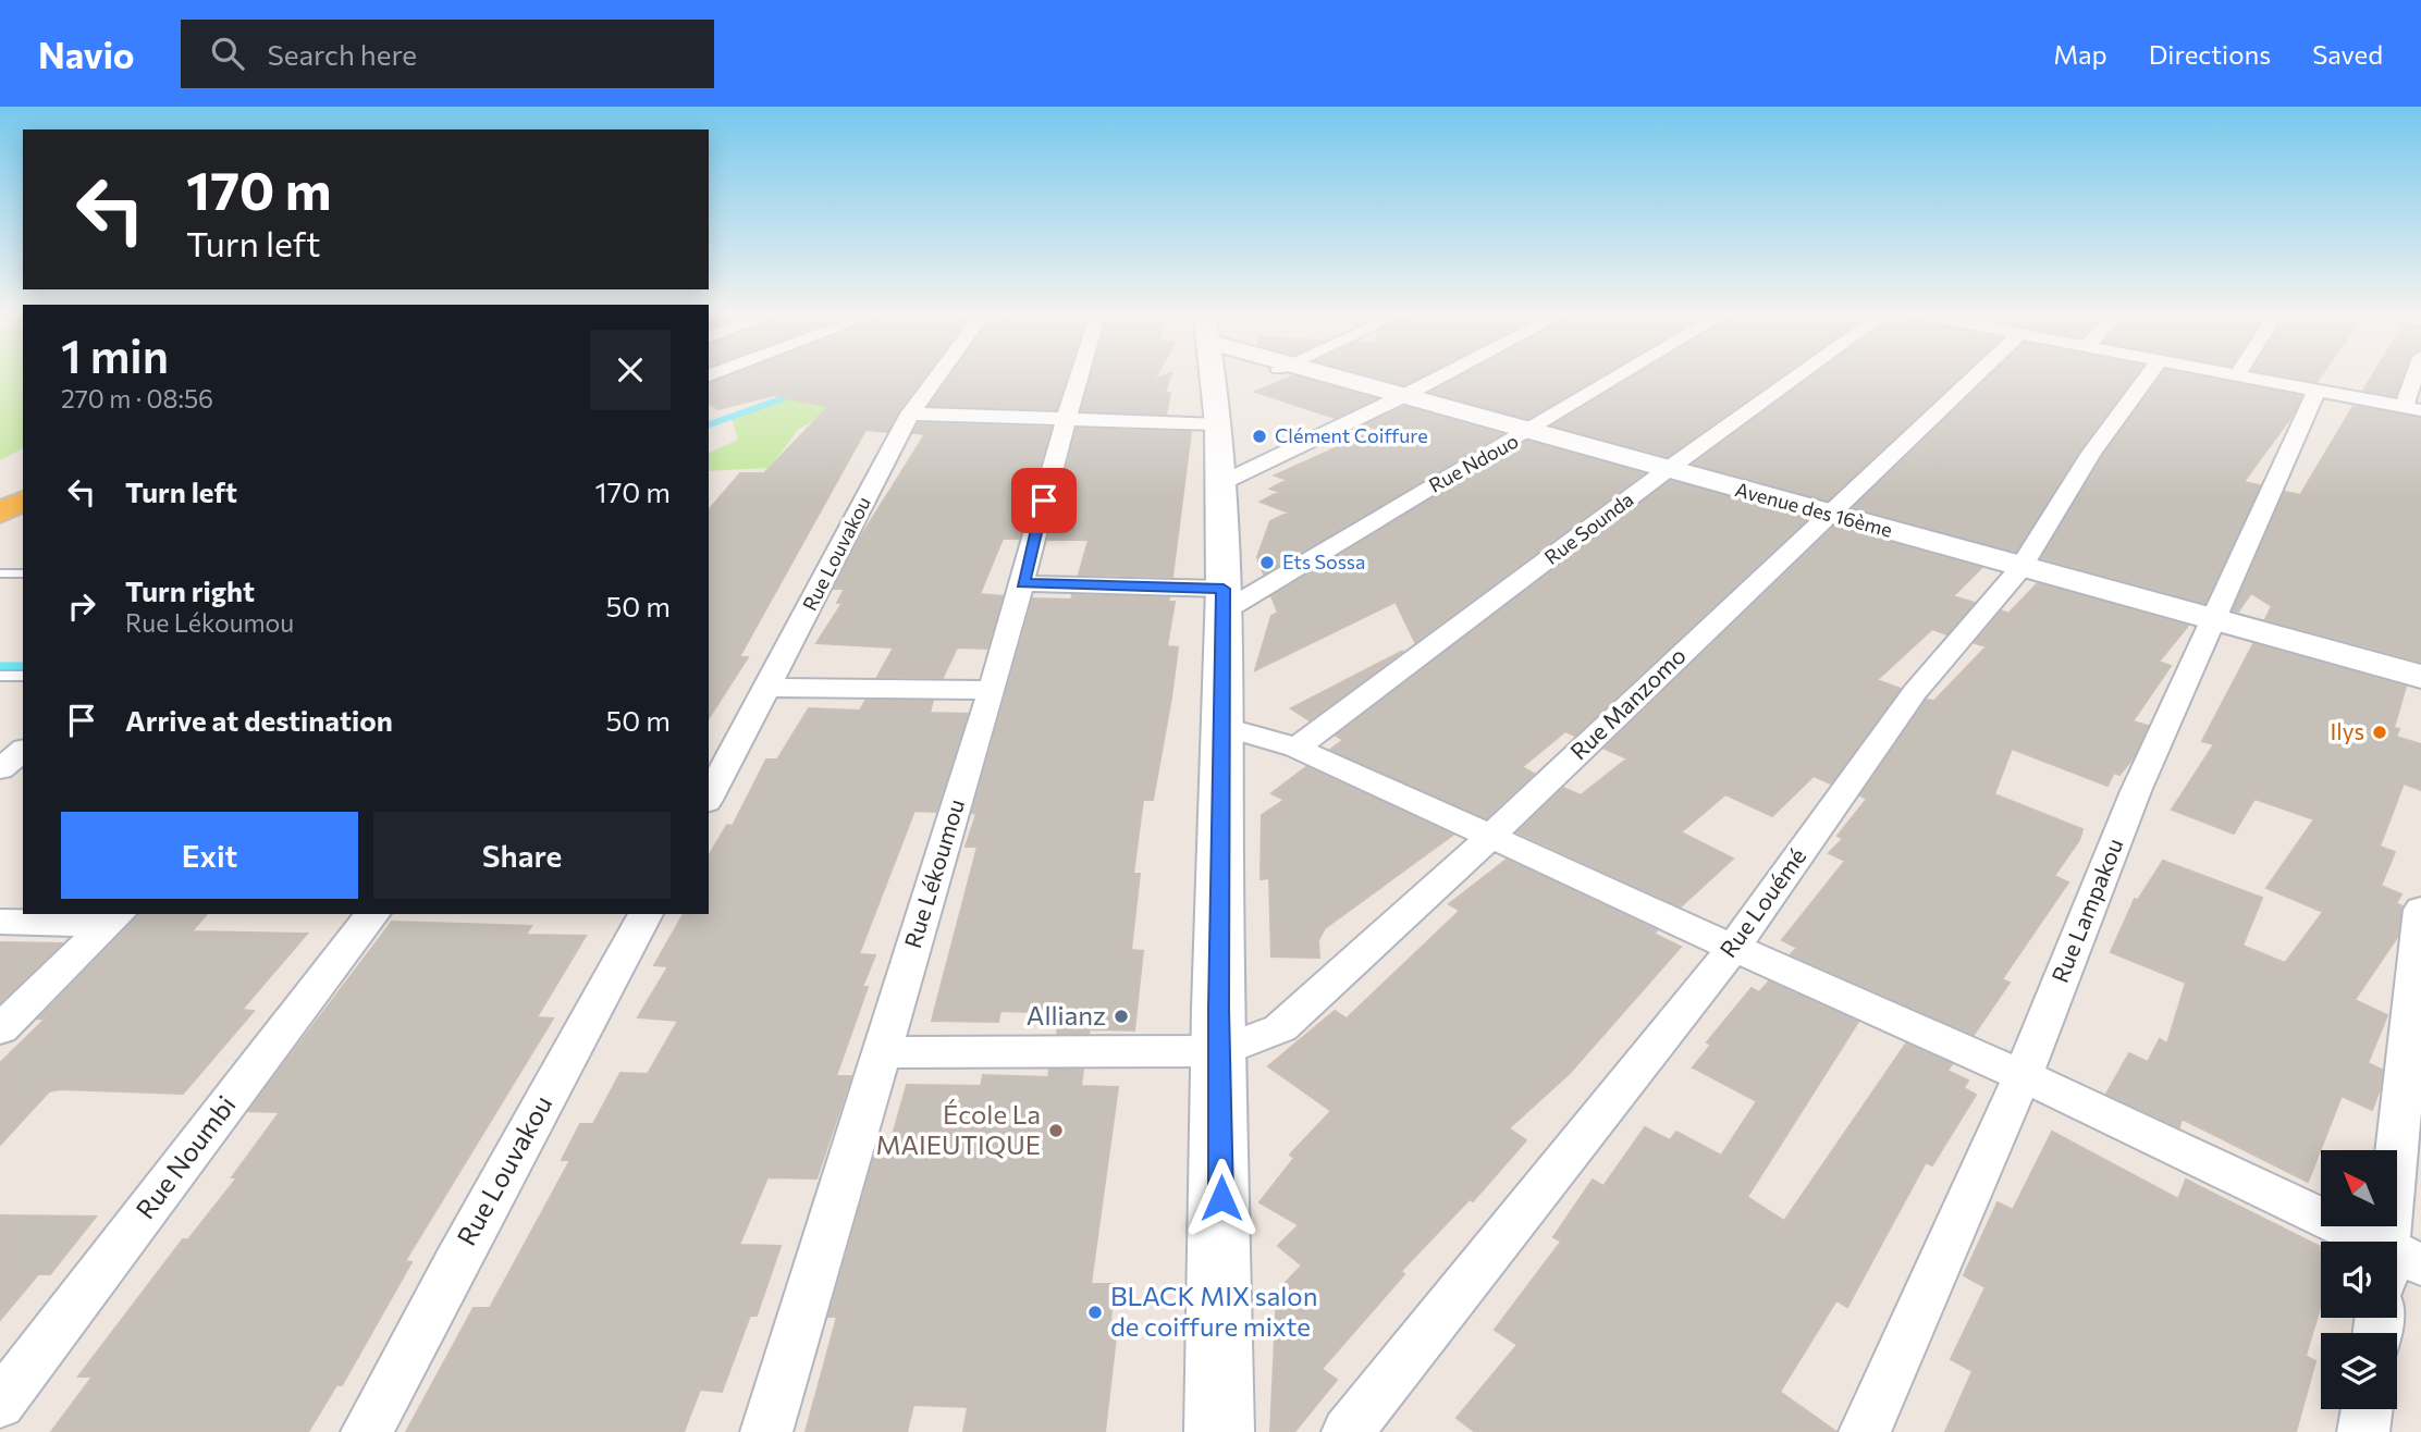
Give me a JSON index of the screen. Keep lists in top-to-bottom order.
{
  "streets": {
    "main road": ["Avenue des 16ème"],
    "street": [
      "Rue Ndouo",
      "Rue Sounda",
      "Rue Louvakou",
      "Rue Manzomo",
      "Rue Lékoumou",
      "Rue Louémé",
      "Rue Lampakou",
      "Rue Noumbi"
    ]
  },
  "crossings": [
    ["Rue Ndouo", "Avenue des 16ème"],
    ["Avenue des 16ème", "Rue Sounda"],
    ["Avenue des 16ème", "Rue Manzomo"],
    ["Avenue des 16ème", "Rue Louémé"],
    ["Avenue des 16ème", "Rue Lampakou"]
  ],
  "places": [
    "Clément Coiffure",
    "Ets Sossa",
    "Ilys",
    "Allianz",
    "École La MAIEUTIQUE",
    "BLACK MIX salon de coiffure mixte"
  ],
  "north": "top left",
  "page": {
    "header": "Navio",
    "search": "Search here",
    "nav": ["Map", "Directions", "Saved"],
    "turn": ["170 m", "Turn left"],
    "heading": ["1 min", "270 m · 08:56"],
    "list": [
      {
        "name": "Turn left",
        "value": "170 m"
      },
      {
        "name": "Turn right",
        "note": "Rue Lékoumou",
        "value": "50 m"
      },
      {
        "name": "Arrive at destination",
        "value": "50 m"
      }
    ],
    "buttons": ["Exit", "Share"]
  }
}
